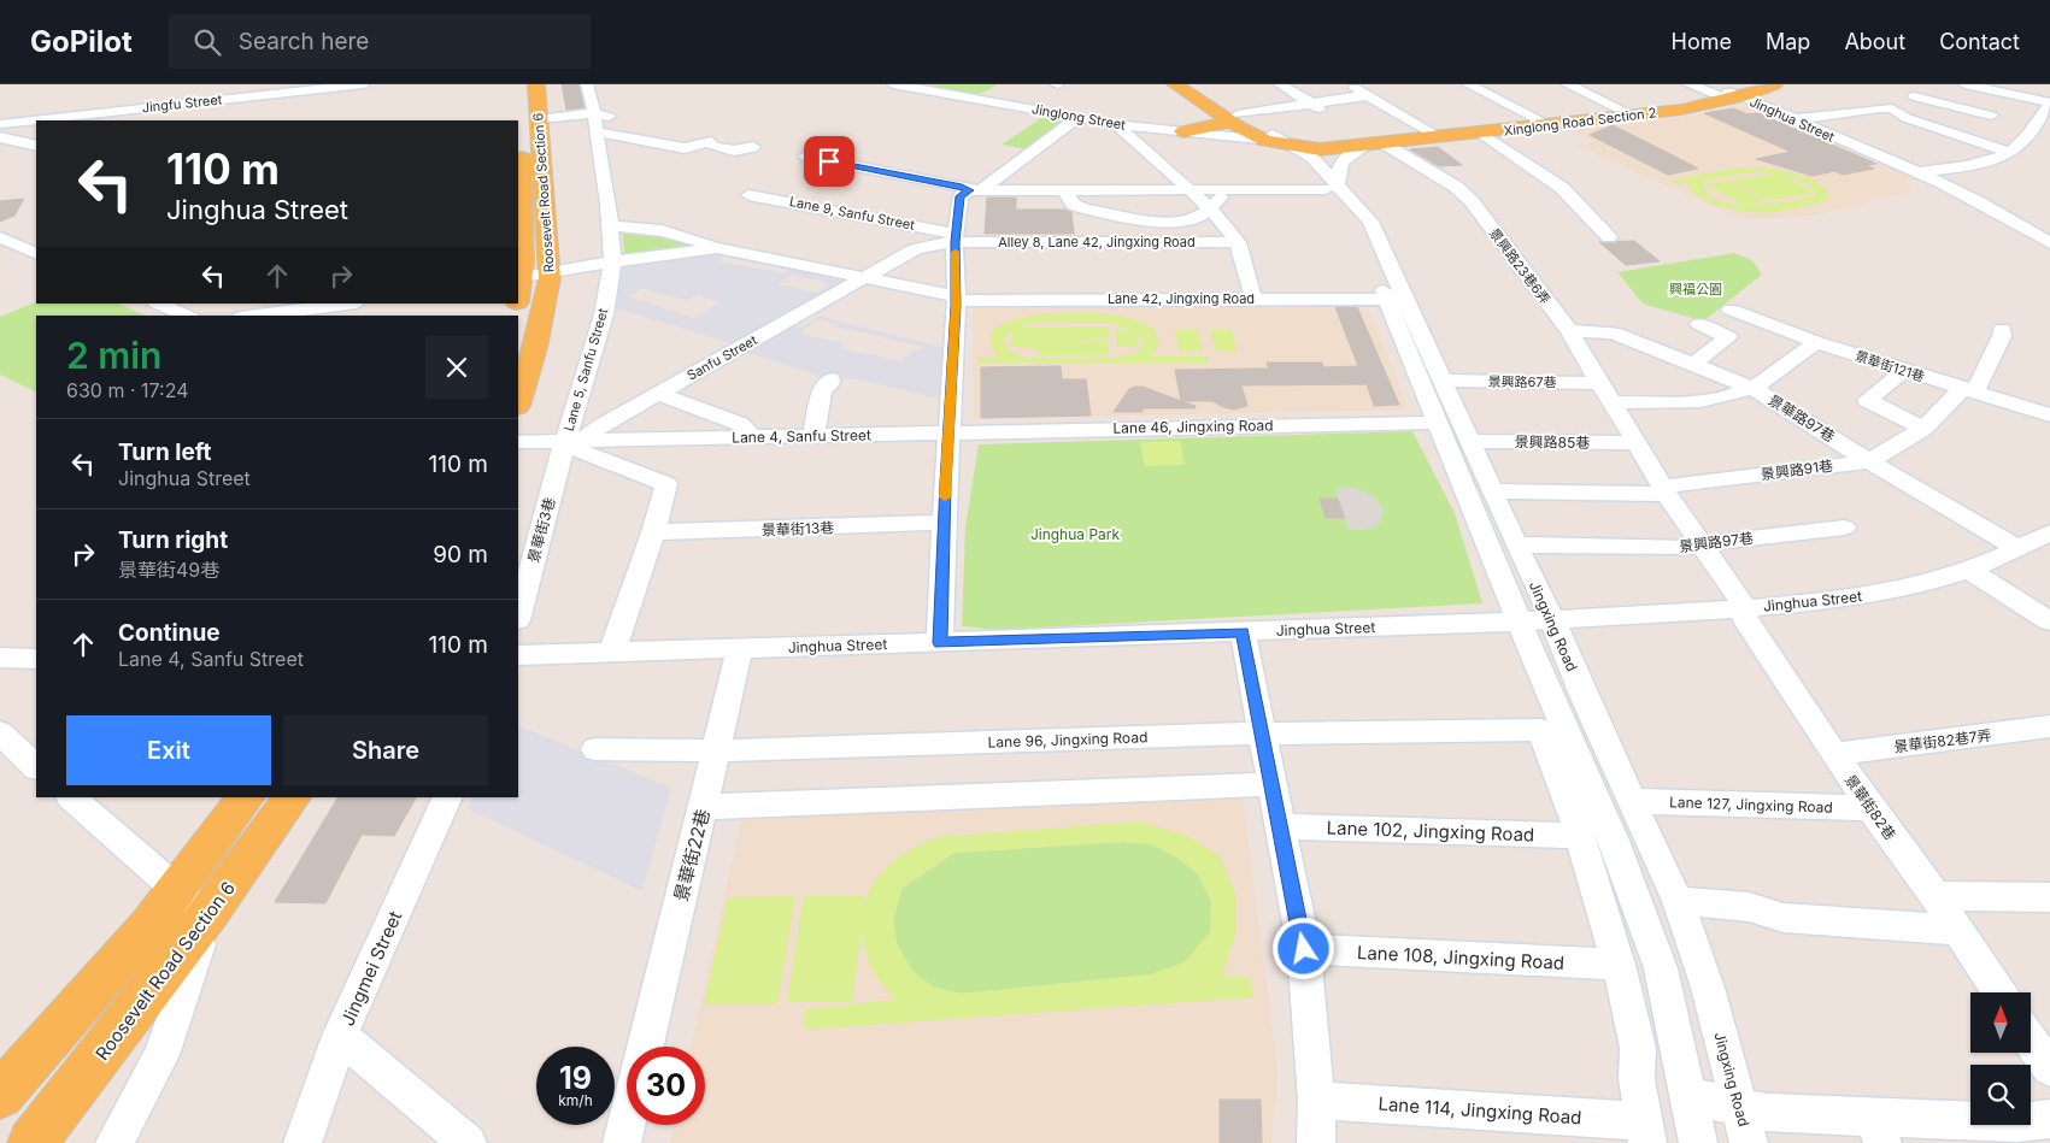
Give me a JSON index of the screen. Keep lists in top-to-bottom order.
{
  "streets": {
    "main road": ["Xinglong Road Section 2", "Roosevelt Road Section 6"],
    "street": [
      "Jingfu Street",
      "Jinglong Street",
      "Jinghua Street",
      "Lane 9, Sanfu Street",
      "Alley 8, Lane 42, Jingxing Road",
      "景興路23巷6弄",
      "Lane 42, Jingxing Road",
      "Sanfu Street",
      "景華街121巷",
      "Lane 5, Sanfu Street",
      "景興路67巷",
      "景華路97巷",
      "Lane 46, Jingxing Road",
      "Lane 4, Sanfu Street",
      "景興路85巷",
      "景興路91巷",
      "景華街13巷",
      "景華街3巷",
      "景興路97巷",
      "Jingxing Road",
      "Lane 96, Jingxing Road",
      "景華街82巷7弄",
      "Lane 127, Jingxing Road",
      "景華街82巷",
      "Lane 102, Jingxing Road",
      "景華街22巷",
      "Lane 108, Jingxing Road",
      "Jingmei Street",
      "Lane 114, Jingxing Road"
    ]
  },
  "crossings": [
    ["Jinglong Street", "Jingxing Road"],
    ["Jinghua Street", "Xinglong Road Section 2"],
    ["Jinghua Street", "景華路97巷"],
    ["Jinghua Street", "Jingxing Road"],
    ["Jinghua Street", "景華街82巷"],
    ["Jinghua Street", "景華街22巷"],
    ["Xinglong Road Section 2", "景興路23巷6弄"],
    ["Lane 9, Sanfu Street", "Alley 8, Lane 42, Jingxing Road"],
    ["Lane 9, Sanfu Street", "Sanfu Street"],
    ["Alley 8, Lane 42, Jingxing Road", "Sanfu Street"],
    ["景興路23巷6弄", "景興路67巷"],
    ["景興路23巷6弄", "景華路97巷"],
    ["Lane 42, Jingxing Road", "Jingxing Road"],
    ["Sanfu Street", "Lane 5, Sanfu Street"],
    ["Sanfu Street", "Lane 4, Sanfu Street"],
    ["Sanfu Street", "景華街3巷"],
    ["景華街121巷", "景興路91巷"],
    ["Lane 5, Sanfu Street", "Lane 4, Sanfu Street"],
    ["Lane 5, Sanfu Street", "景華街3巷"],
    ["景興路67巷", "Jingxing Road"],
    ["景華路97巷", "景興路91巷"],
    ["Lane 46, Jingxing Road", "Lane 4, Sanfu Street"],
    ["Lane 46, Jingxing Road", "Jingxing Road"],
    ["Lane 4, Sanfu Street", "景華街3巷"],
    ["景興路85巷", "Jingxing Road"],
    ["景興路91巷", "Jingxing Road"],
    ["景興路97巷", "Jingxing Road"],
    ["Jingxing Road", "Lane 127, Jingxing Road"],
    ["Lane 96, Jingxing Road", "Lane 102, Jingxing Road"],
    ["Lane 96, Jingxing Road", "景華街22巷"],
    ["景華街82巷7弄", "景華街82巷"],
    ["Lane 127, Jingxing Road", "景華街82巷"]
  ],
  "parks": ["興福公園", "Jinghua Park"],
  "north": "top",
  "page": {
    "header": "GoPilot",
    "search": "Search here",
    "nav": [
      "Home",
      "Map",
      "About",
      "Contact"
    ],
    "turn": ["110 m", "Jinghua Street"],
    "heading": ["2 min", "630 m · 17:24"],
    "list": [
      {
        "name": "Turn left",
        "note": "Jinghua Street",
        "value": "110 m"
      },
      {
        "name": "Turn right",
        "note": "景華街49巷",
        "value": "90 m"
      },
      {
        "name": "Continue",
        "note": "Lane 4, Sanfu Street",
        "value": "110 m"
      }
    ],
    "buttons": ["Exit", "Share"],
    "speed": "19 km/h",
    "limit": "30"
  }
}
